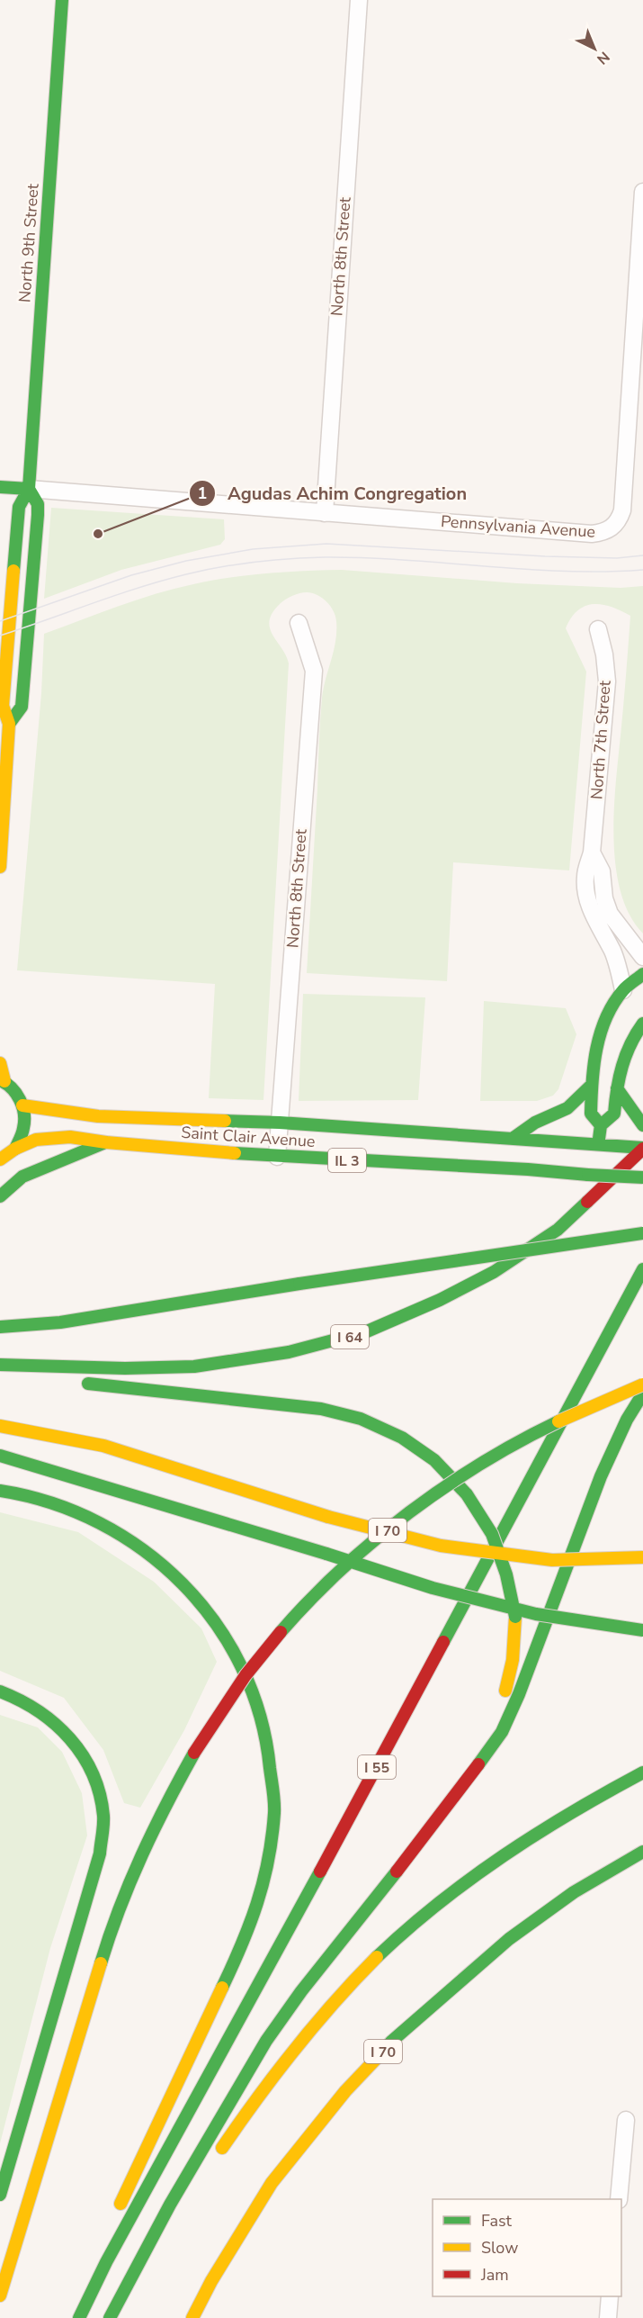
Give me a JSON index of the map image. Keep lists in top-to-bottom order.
{
  "streets": {
    "main road": [
      "North 9th Street",
      "Pennsylvania Avenue",
      "Saint Clair Avenue",
      "IL 3",
      "I 64",
      "I 70",
      "I 55"
    ],
    "street": ["North 8th Street", "North 7th Street"]
  },
  "crossings": [
    ["North 9th Street", "Pennsylvania Avenue"],
    ["North 8th Street", "Pennsylvania Avenue"],
    ["North 8th Street", "Saint Clair Avenue"],
    ["Saint Clair Avenue", "I 64"]
  ],
  "places": ["Agudas Achim Congregation"],
  "legend": ["Fast", "Slow", "Jam"],
  "north": "bottom right"
}
